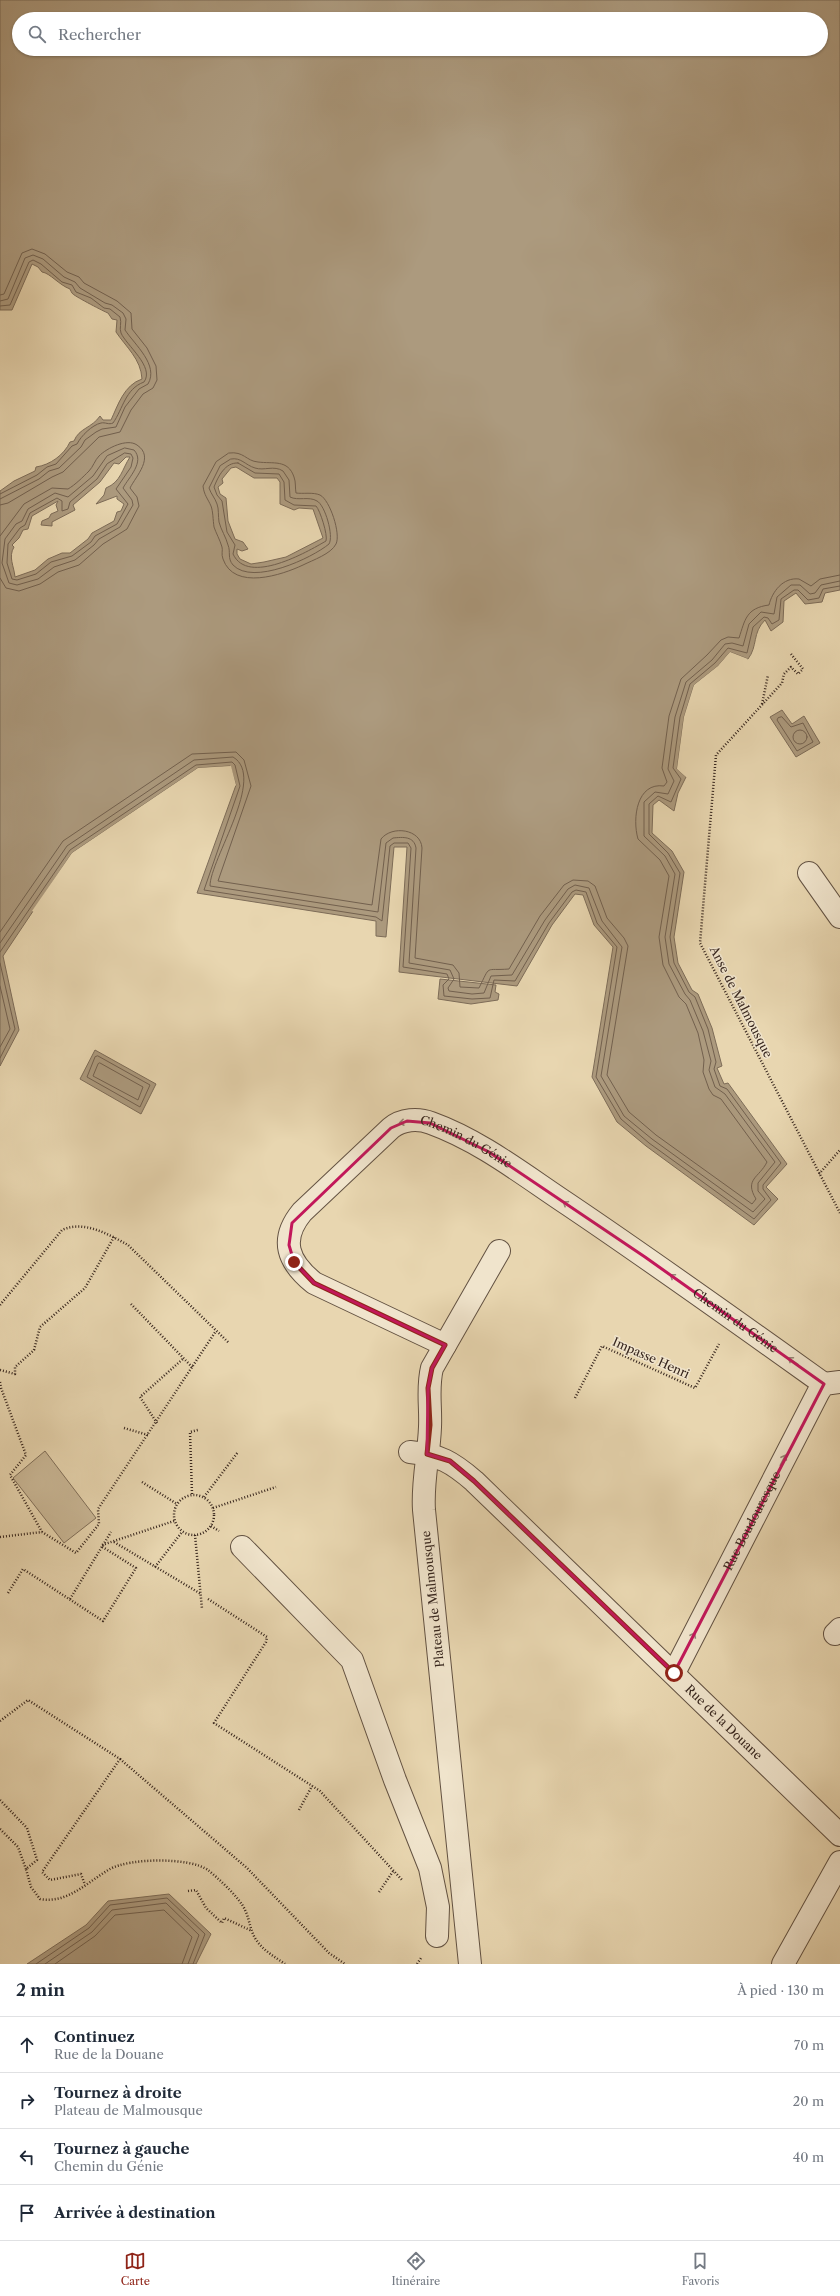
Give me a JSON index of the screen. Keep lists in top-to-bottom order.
{
  "streets": {
    "street": [
      "Chemin du Génie",
      "Rue Boudouresque",
      "Plateau de Malmousque",
      "Rue de la Douane"
    ],
    "path": ["Anse de Malmousque", "Impasse Henri"]
  },
  "crossings": [
    ["Chemin du Génie", "Impasse Henri"],
    ["Chemin du Génie", "Rue Boudouresque"],
    ["Chemin du Génie", "Plateau de Malmousque"],
    ["Rue Boudouresque", "Rue de la Douane"],
    ["Plateau de Malmousque", "Rue de la Douane"]
  ],
  "one_way": ["Rue Boudouresque"],
  "page": {
    "search": "Rechercher",
    "heading": ["2 min", "À pied · 130 m"],
    "list": [
      ["Continuez", "Rue de la Douane", "70 m"],
      ["Tournez à droite", "Plateau de Malmousque", "20 m"],
      ["Tournez à gauche", "Chemin du Génie", "40 m"],
      "Arrivée à destination"
    ],
    "nav": ["Carte", "Itinéraire", "Favoris"]
  }
}
